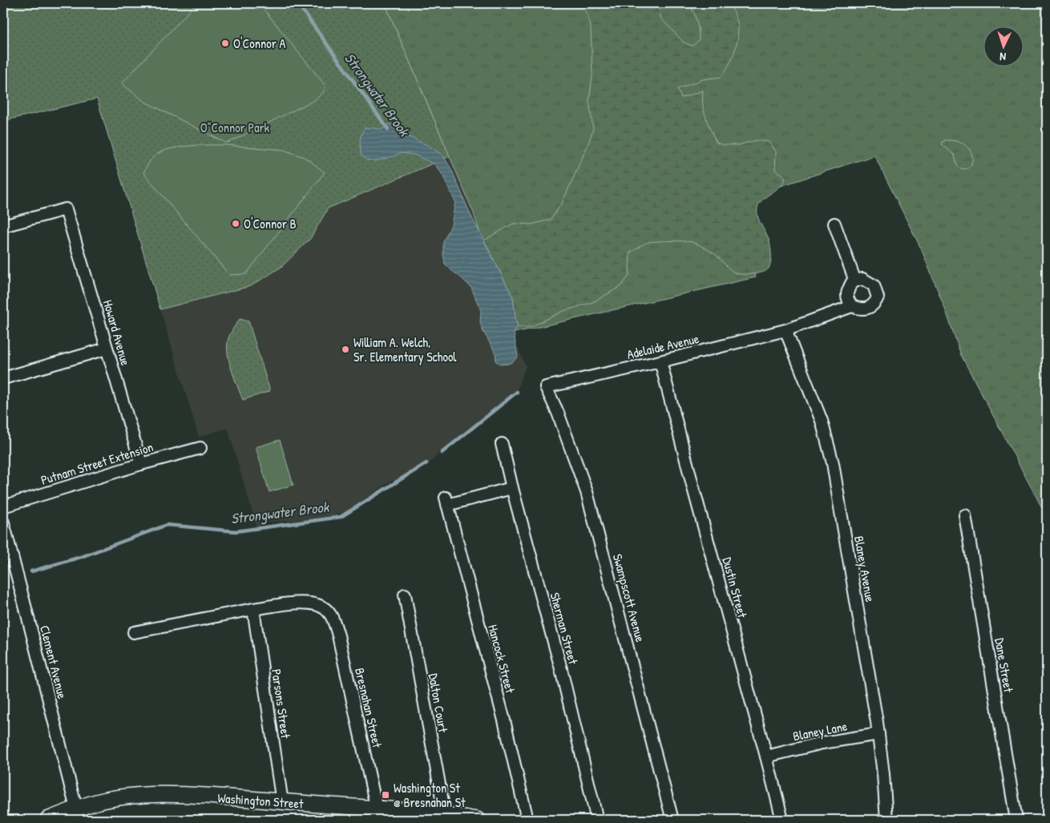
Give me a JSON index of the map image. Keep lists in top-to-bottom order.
{
  "streets": {
    "main road": ["Washington Street"],
    "street": [
      "Howard Avenue",
      "Adelaide Avenue",
      "Putnam Street Extension",
      "Blaney Avenue",
      "Dustin Street",
      "Swampscott Avenue",
      "Sherman Street",
      "Hancock Street",
      "Clement Avenue",
      "Dane Street",
      "Dalton Court",
      "Parsons Street",
      "Bresnahan Street",
      "Blaney Lane"
    ]
  },
  "crossings": [
    ["Howard Avenue", "Putnam Street Extension"],
    ["Adelaide Avenue", "Blaney Avenue"],
    ["Adelaide Avenue", "Dustin Street"],
    ["Adelaide Avenue", "Swampscott Avenue"],
    ["Blaney Avenue", "Blaney Lane"],
    ["Dustin Street", "Blaney Lane"],
    ["Sherman Street", "Hancock Street"],
    ["Clement Avenue", "Washington Street"],
    ["Dalton Court", "Washington Street"],
    ["Parsons Street", "Bresnahan Street"],
    ["Parsons Street", "Washington Street"],
    ["Bresnahan Street", "Washington Street"]
  ],
  "water": ["Strongwater Brook"],
  "parks": ["O\"Connor Park"],
  "places": {
    "other": ["O'Connor A", "O'Connor B", "William A. Welch, Sr. Elementary School"],
    "transit": ["Washington St @ Bresnahan St"]
  },
  "north": "bottom"
}
